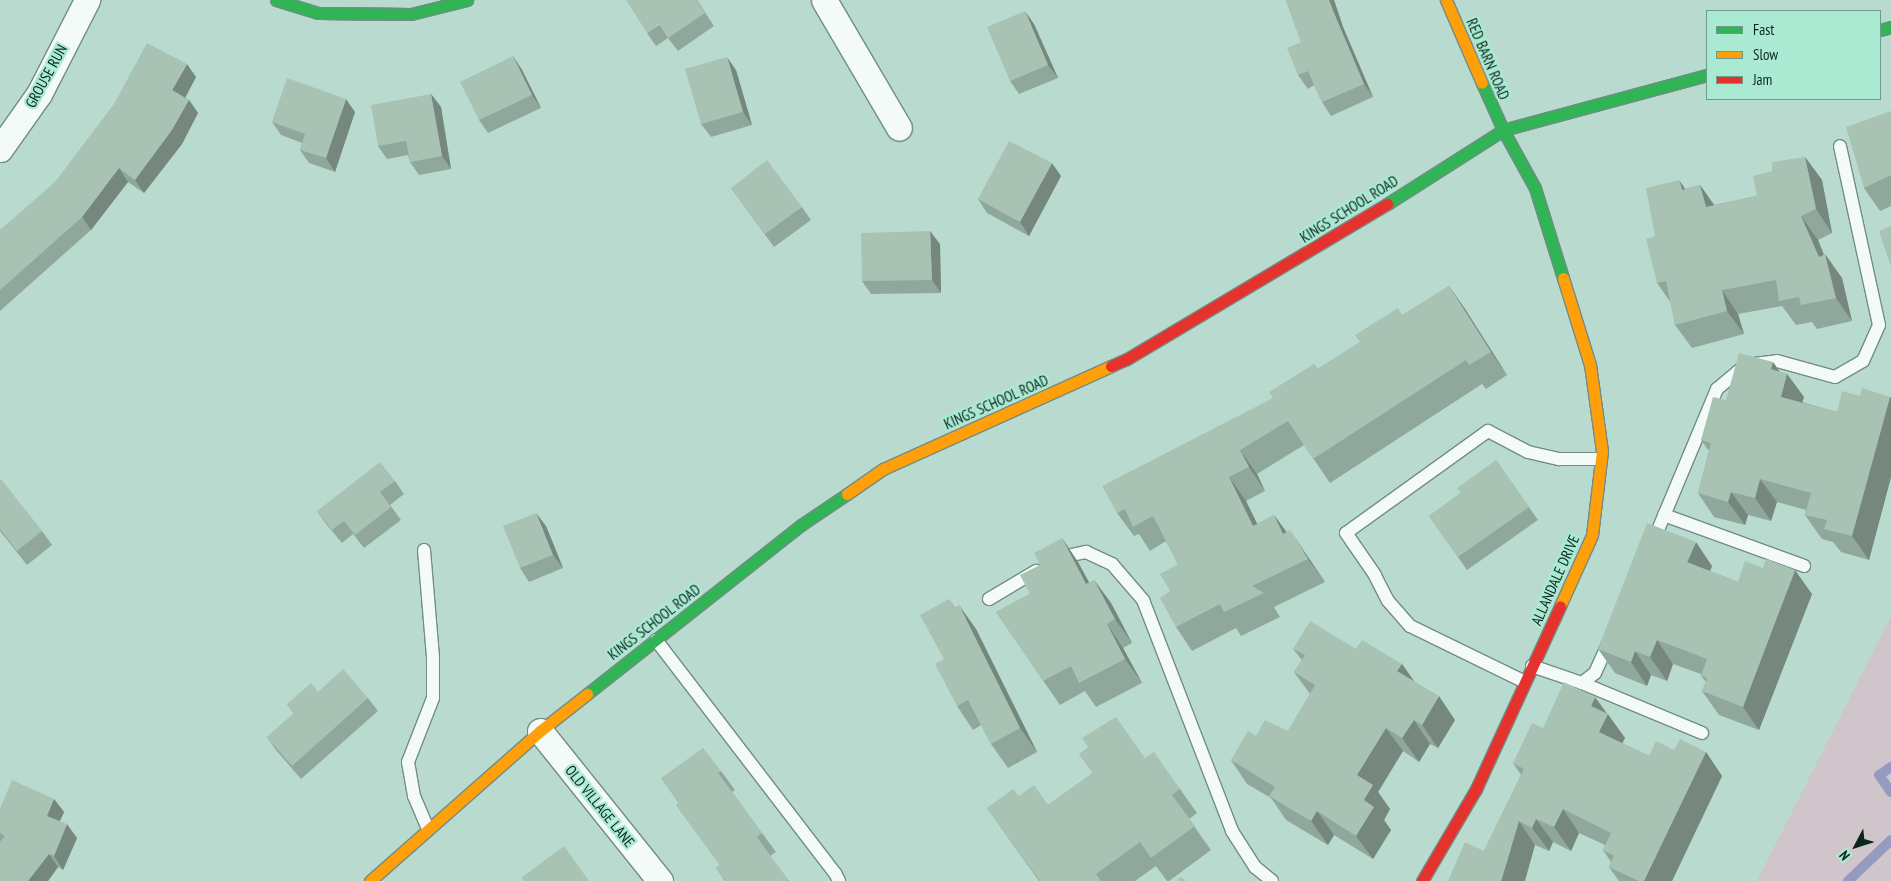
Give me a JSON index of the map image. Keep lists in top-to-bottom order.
{
  "streets": {
    "street": [
      "RED BARN ROAD",
      "GROUSE RUN",
      "KINGS SCHOOL ROAD",
      "ALLANDALE DRIVE",
      "OLD VILLAGE LANE"
    ]
  },
  "crossings": [
    ["RED BARN ROAD", "KINGS SCHOOL ROAD"],
    ["RED BARN ROAD", "ALLANDALE DRIVE"],
    ["KINGS SCHOOL ROAD", "ALLANDALE DRIVE"],
    ["KINGS SCHOOL ROAD", "OLD VILLAGE LANE"]
  ],
  "legend": ["Fast", "Slow", "Jam"],
  "north": "bottom left"
}
